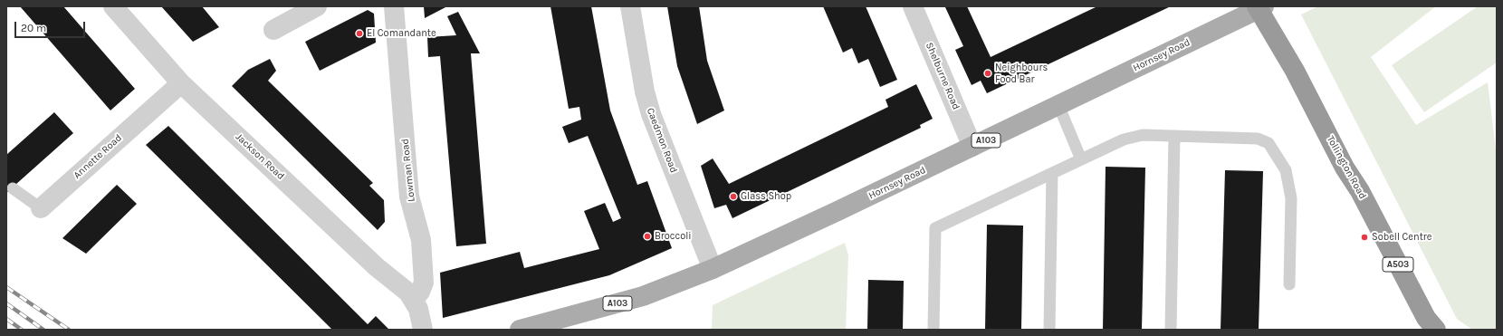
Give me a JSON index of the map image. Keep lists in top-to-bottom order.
{
  "streets": {
    "highway": ["Tollington Road", "A503"],
    "main road": ["Hornsey Road", "A103"],
    "street": [
      "Shelburne Road",
      "Caedmon Road",
      "Annette Road",
      "Jackson Road",
      "Lowman Road"
    ]
  },
  "crossings": [
    ["Hornsey Road", "Shelburne Road"],
    ["Hornsey Road", "Caedmon Road"],
    ["Hornsey Road", "Tollington Road"],
    ["Annette Road", "Jackson Road"],
    ["Jackson Road", "Lowman Road"]
  ],
  "places": [
    "El Comandante",
    "Neighbours Food Bar",
    "Glass Shop",
    "Broccoli",
    "Sobell Centre"
  ],
  "scale_bar": "20 m"
}
